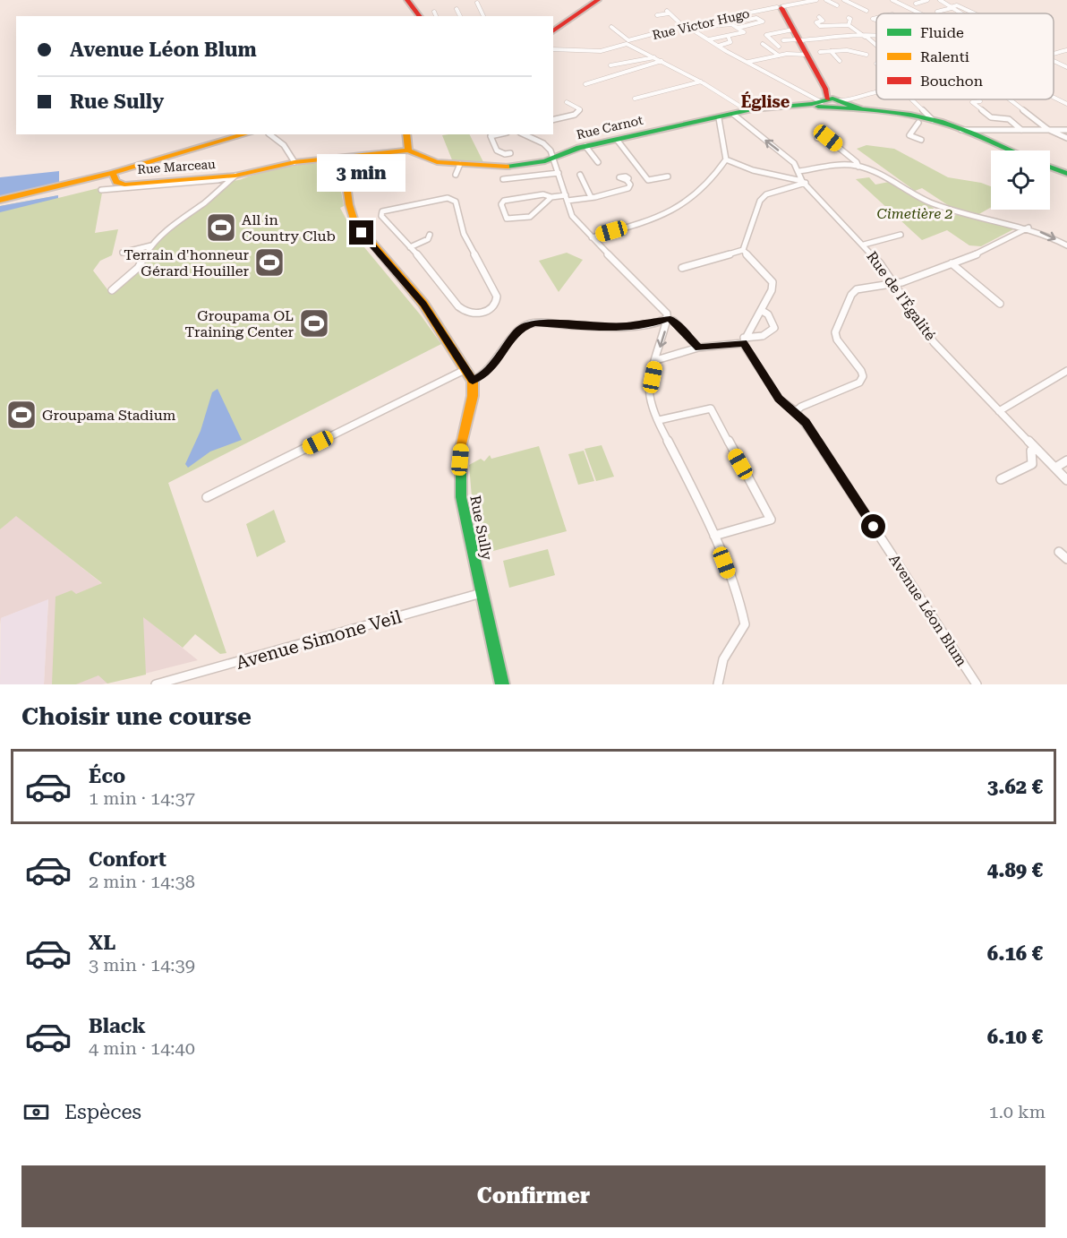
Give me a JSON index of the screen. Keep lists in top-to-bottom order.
{
  "streets": {
    "street": [
      "Rue Victor Hugo",
      "Rue Carnot",
      "Rue Marceau",
      "Rue de l'Égalité",
      "Rue Sully",
      "Avenue Léon Blum",
      "Avenue Simone Veil"
    ]
  },
  "crossings": [
    ["Rue Carnot", "Rue Marceau"],
    ["Rue Sully", "Avenue Simone Veil"]
  ],
  "districts": ["Église"],
  "parks": ["Cimetière 2"],
  "places": {
    "sports": [
      "All in Country Club",
      "Terrain d'honneur Gérard Houiller",
      "Groupama OL Training Center",
      "Groupama Stadium"
    ]
  },
  "legend": ["Fluide", "Ralenti", "Bouchon"],
  "page": {
    "banner": ["Avenue Léon Blum", "Rue Sully"],
    "bubble": "3 min",
    "heading": "Choisir une course",
    "list": [
      {
        "name": "Éco",
        "note": "1 min · 14:37",
        "value": "3.62 €"
      },
      {
        "name": "Confort",
        "note": "2 min · 14:38",
        "value": "4.89 €"
      },
      {
        "name": "XL",
        "note": "3 min · 14:39",
        "value": "6.16 €"
      },
      {
        "name": "Black",
        "note": "4 min · 14:40",
        "value": "6.10 €"
      }
    ],
    "pay": ["Espèces", "1.0 km"],
    "buttons": "Confirmer"
  }
}
